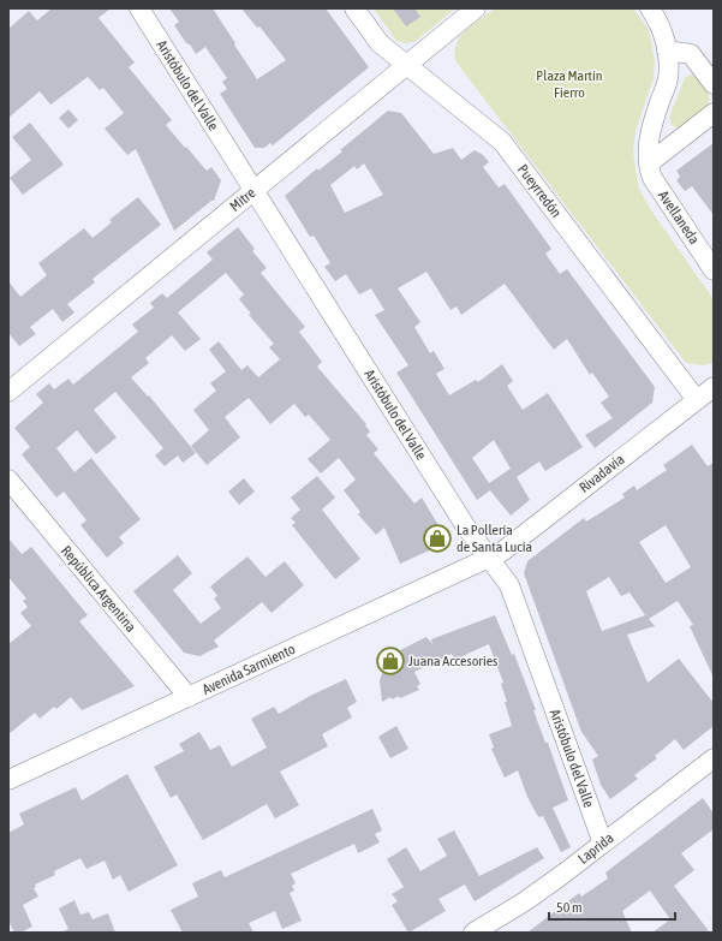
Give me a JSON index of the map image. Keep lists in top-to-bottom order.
{
  "streets": {
    "street": [
      "Aristóbulo del Valle",
      "Pueyrredón",
      "Mitre",
      "Avellaneda",
      "Rivadavia",
      "República Argentina",
      "Avenida Sarmiento",
      "Laprida"
    ]
  },
  "crossings": [
    ["Aristóbulo del Valle", "Mitre"],
    ["Aristóbulo del Valle", "Rivadavia"],
    ["Aristóbulo del Valle", "Avenida Sarmiento"],
    ["Aristóbulo del Valle", "Laprida"],
    ["Pueyrredón", "Mitre"],
    ["Pueyrredón", "Rivadavia"],
    ["Rivadavia", "Avenida Sarmiento"],
    ["República Argentina", "Avenida Sarmiento"]
  ],
  "parks": ["Plaza Martín Fierro"],
  "places": {
    "shop": ["La Pollería de Santa Lucía", "Juana Accesories"]
  },
  "scale_bar": "50 m"
}
